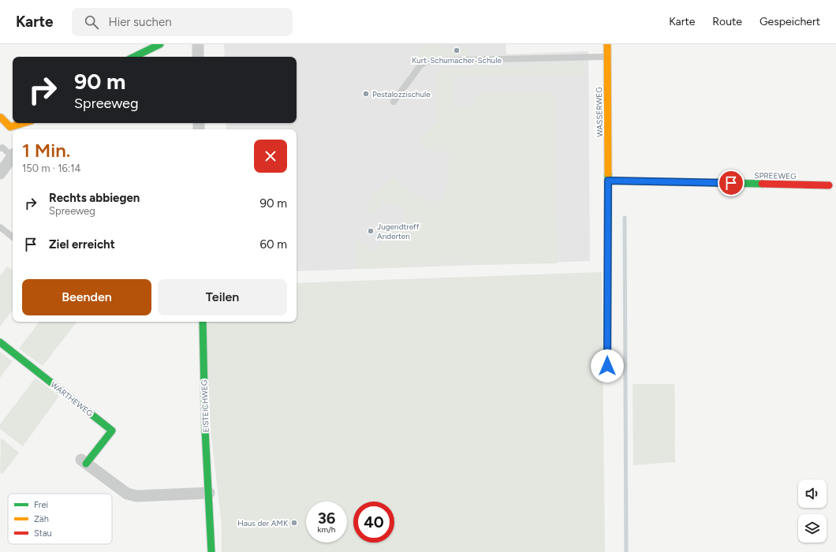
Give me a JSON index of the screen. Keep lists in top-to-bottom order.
{
  "streets": {
    "street": [
      "WASSERWEG",
      "SPREEWEG",
      "WARTHEWEG",
      "EISTEICHWEG"
    ]
  },
  "crossings": [
    ["WASSERWEG", "SPREEWEG"],
    ["WARTHEWEG", "EISTEICHWEG"]
  ],
  "places": [
    "Kurt-Schumacher-Schule",
    "Pestalozzischule",
    "Jugendtreff Anderten",
    "Haus der AMK"
  ],
  "legend": ["Frei", "Zäh", "Stau"],
  "page": {
    "header": "Karte",
    "search": "Hier suchen",
    "nav": ["Karte", "Route", "Gespeichert"],
    "turn": ["90 m", "Spreeweg"],
    "heading": ["1 Min.", "150 m · 16:14"],
    "list": [
      {
        "name": "Rechts abbiegen",
        "note": "Spreeweg",
        "value": "90 m"
      },
      {
        "name": "Ziel erreicht",
        "value": "60 m"
      }
    ],
    "buttons": ["Beenden", "Teilen"],
    "speed": "36 km/h",
    "limit": "40"
  }
}
